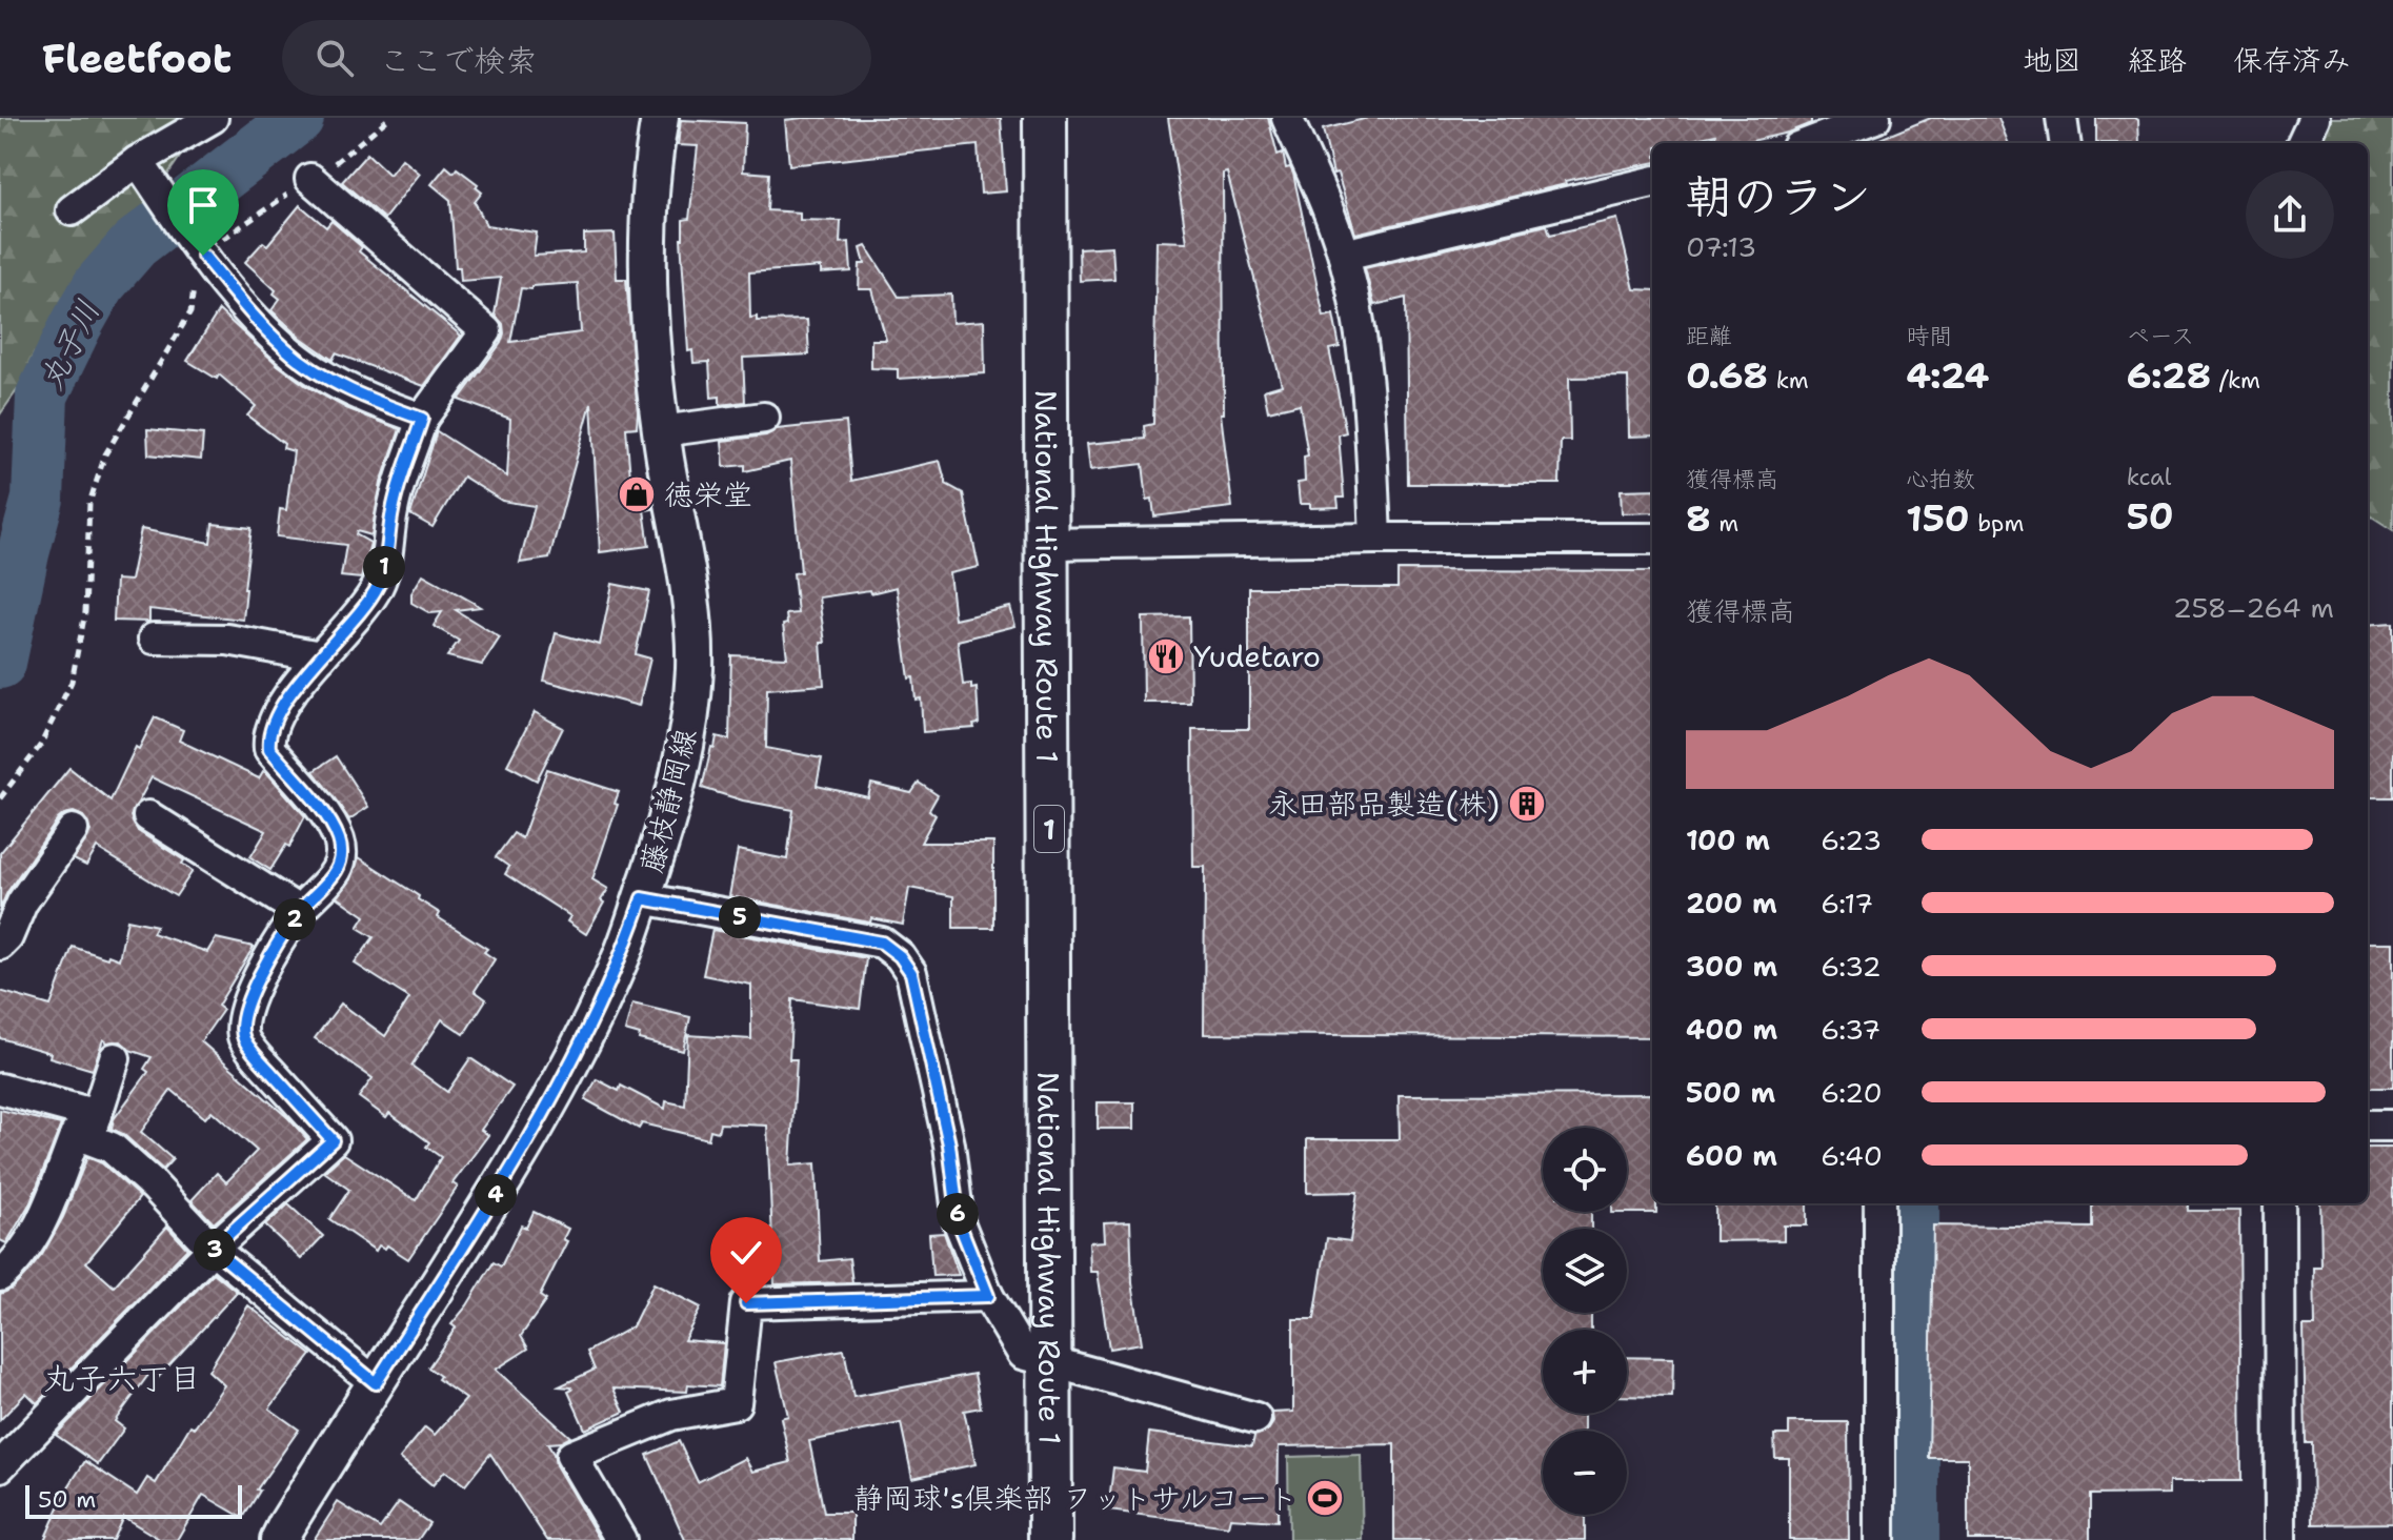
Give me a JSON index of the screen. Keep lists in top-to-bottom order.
{
  "streets": {
    "highway": ["National Highway Route 1", "1"],
    "main road": ["藤枝静岡線"]
  },
  "districts": ["丸子六丁目"],
  "water": ["丸子川"],
  "places": {
    "shop": ["徳栄堂"],
    "restaurant": ["Yudetaro"],
    "building": ["永田部品製造(株)"],
    "sports": ["静岡球's倶楽部 フットサルコート"]
  },
  "scale_bar": "50 m",
  "page": {
    "header": "Fleetfoot",
    "search": "ここで検索",
    "nav": ["地図", "経路", "保存済み"],
    "heading": ["朝のラン", "07:13"],
    "stats": [
      ["距離", "0.68 km"],
      ["時間", "4:24"],
      ["ペース", "6:28 /km"],
      ["獲得標高", "8 m"],
      ["心拍数", "150 bpm"],
      ["kcal", "50"]
    ],
    "pins": [
      "1",
      "5",
      "2",
      "4",
      "6",
      "3"
    ],
    "chart": ["獲得標高", "258–264 m"],
    "list": [
      {
        "name": "100 m",
        "note": "6:23"
      },
      {
        "name": "200 m",
        "note": "6:17"
      },
      {
        "name": "300 m",
        "note": "6:32"
      },
      {
        "name": "400 m",
        "note": "6:37"
      },
      {
        "name": "500 m",
        "note": "6:20"
      },
      {
        "name": "600 m",
        "note": "6:40"
      }
    ],
    "map_buttons": ["+", "−"],
    "scale": "50 m"
  }
}
